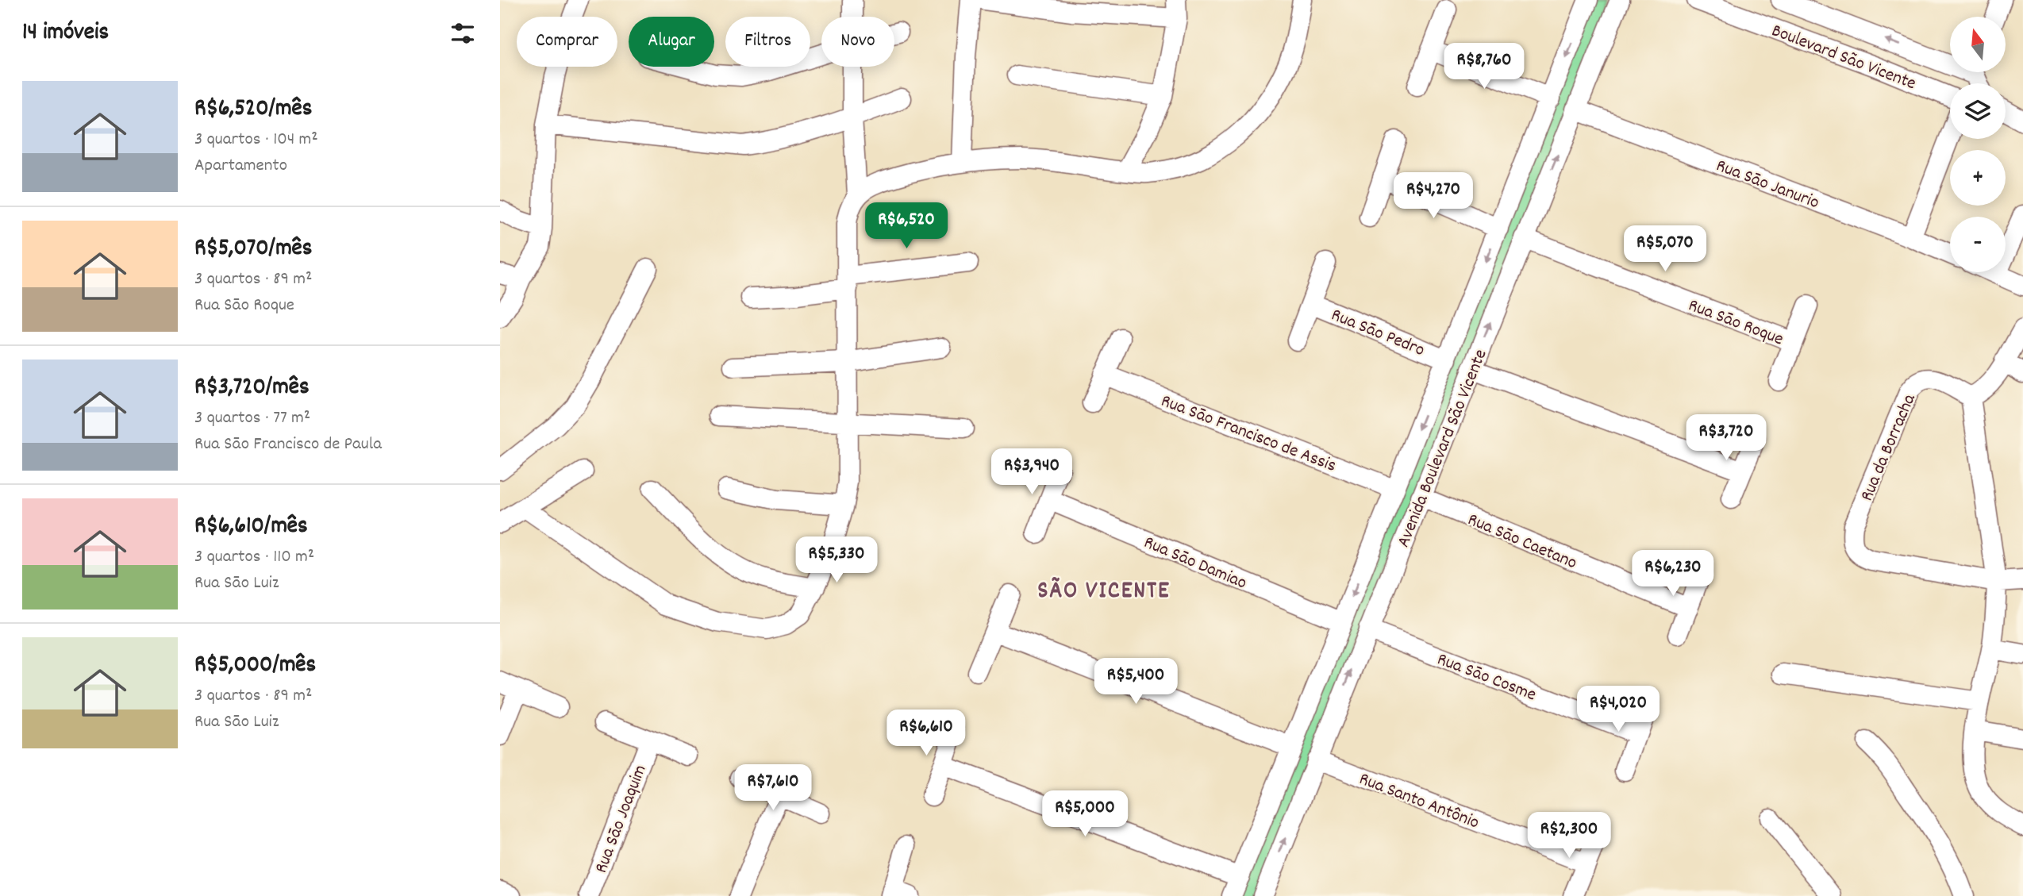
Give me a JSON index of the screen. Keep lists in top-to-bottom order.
{
  "streets": {
    "street": [
      "Boulevard São Vicente",
      "Rua Sāo Janurio",
      "Rua Sāo Roque",
      "Rua Sāo Pedro",
      "Rua Sāo Francisco de Assis",
      "Rua da Borracha",
      "Avenida Boulevard São Vicente",
      "Rua Sāo Caetano",
      "Rua Sāo Damiao",
      "Rua Sāo Cosme",
      "Rua Santo Antônio",
      "Rua Sāo Joaquim"
    ]
  },
  "crossings": [
    ["Rua Sāo Janurio", "Avenida Boulevard São Vicente"],
    ["Rua Sāo Roque", "Avenida Boulevard São Vicente"],
    ["Rua Sāo Pedro", "Avenida Boulevard São Vicente"],
    ["Rua Sāo Francisco de Assis", "Avenida Boulevard São Vicente"],
    ["Avenida Boulevard São Vicente", "Rua Sāo Caetano"],
    ["Avenida Boulevard São Vicente", "Rua Sāo Damiao"],
    ["Avenida Boulevard São Vicente", "Rua Sāo Cosme"],
    ["Avenida Boulevard São Vicente", "Rua Santo Antônio"]
  ],
  "districts": ["SÃO VICENTE"],
  "north": "top",
  "page": {
    "heading": "14 imóveis",
    "map_buttons": ["+", "−"],
    "chip": [
      "Comprar",
      "Alugar",
      "Filtros",
      "Novo"
    ],
    "price": [
      "R$8,760",
      "R$4,270",
      "R$6,520",
      "R$5,070",
      "R$3,720",
      "R$3,940",
      "R$5,330",
      "R$6,230",
      "R$5,400",
      "R$4,020",
      "R$6,610",
      "R$7,610",
      "R$5,000",
      "R$2,300"
    ],
    "list": [
      {
        "name": "R$6,520/mês",
        "note": "3 quartos · 104 m² · Apartamento"
      },
      {
        "name": "R$5,070/mês",
        "note": "3 quartos · 89 m² · Rua Sāo Roque"
      },
      {
        "name": "R$3,720/mês",
        "note": "3 quartos · 77 m² · Rua Sāo Francisco de Paula"
      },
      {
        "name": "R$6,610/mês",
        "note": "3 quartos · 110 m² · Rua Sāo Luiz"
      },
      {
        "name": "R$5,000/mês",
        "note": "3 quartos · 89 m² · Rua Sāo Luiz"
      }
    ]
  }
}
